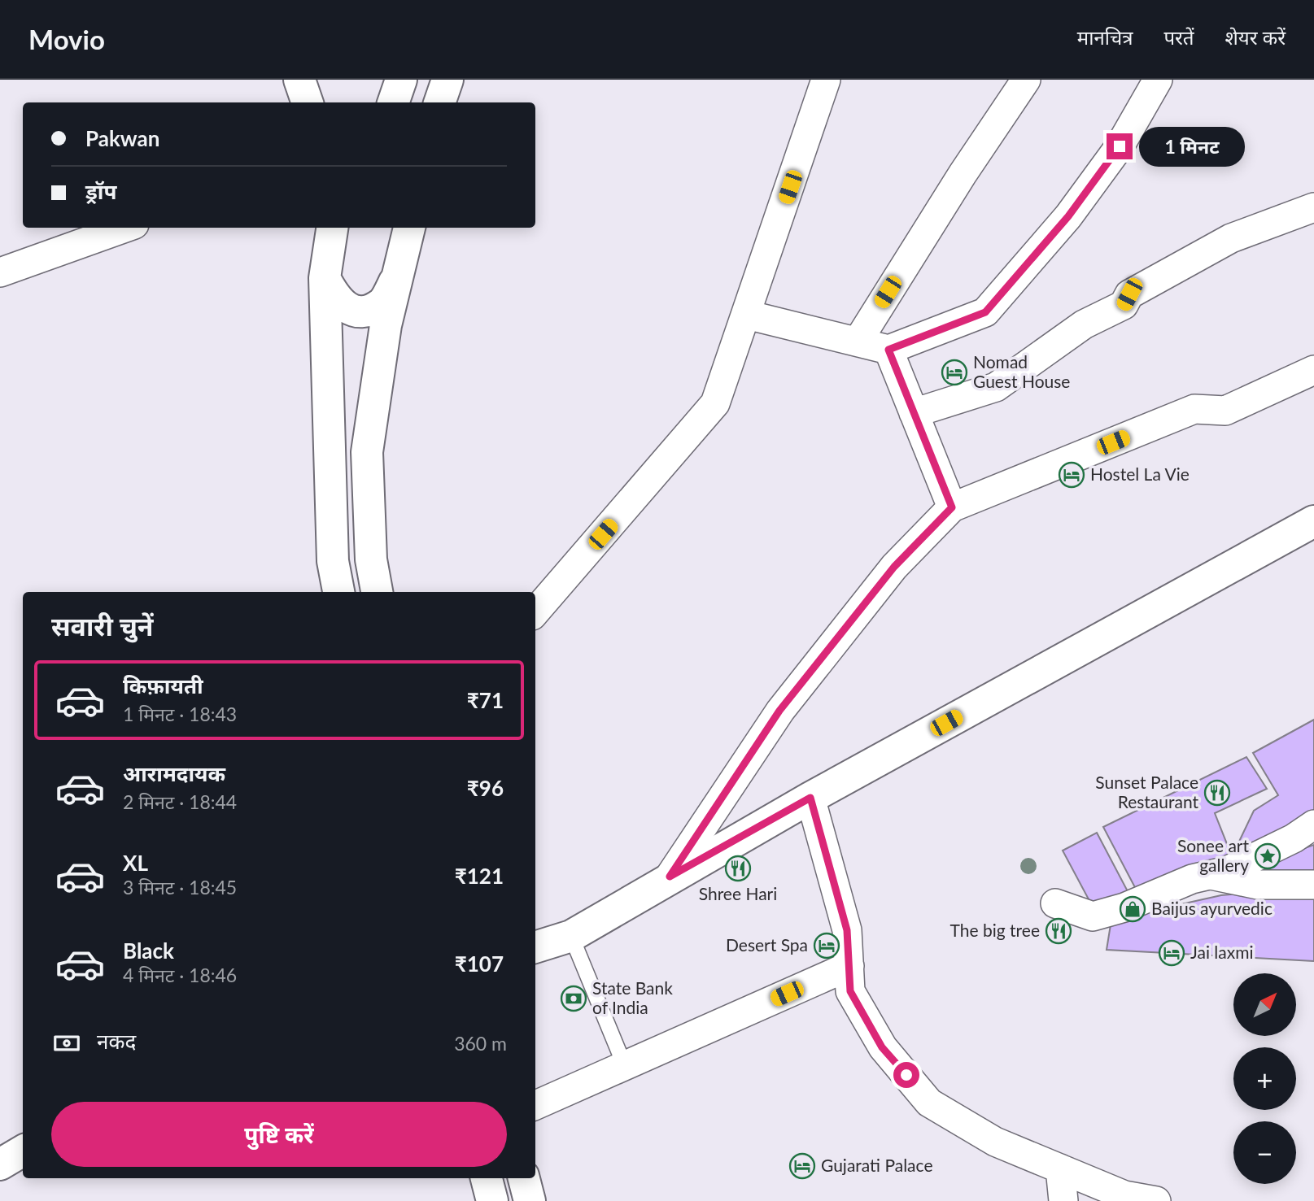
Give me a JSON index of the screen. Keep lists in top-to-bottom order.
{
  "places": {
    "hotel": [
      "Nomad Guest House",
      "Hostel La Vie",
      "Desert Spa",
      "Jai laxmi",
      "Gujarati Palace"
    ],
    "restaurant": ["Sunset Palace Restaurant", "Shree Hari", "The big tree"],
    "place": ["Sonee art gallery"],
    "shop": ["Baijus ayurvedic"],
    "bank": ["State Bank of India"]
  },
  "north": "top right",
  "page": {
    "header": "Movio",
    "nav": ["मानचित्र", "परतें", "शेयर करें"],
    "banner": ["Pakwan", "ड्रॉप"],
    "bubble": "1 मिनट",
    "heading": "सवारी चुनें",
    "list": [
      {
        "name": "किफ़ायती",
        "note": "1 मिनट · 18:43",
        "value": "₹71"
      },
      {
        "name": "आरामदायक",
        "note": "2 मिनट · 18:44",
        "value": "₹96"
      },
      {
        "name": "XL",
        "note": "3 मिनट · 18:45",
        "value": "₹121"
      },
      {
        "name": "Black",
        "note": "4 मिनट · 18:46",
        "value": "₹107"
      }
    ],
    "map_buttons": ["+", "−"],
    "pay": ["नकद", "360 m"],
    "buttons": "पुष्टि करें"
  }
}
